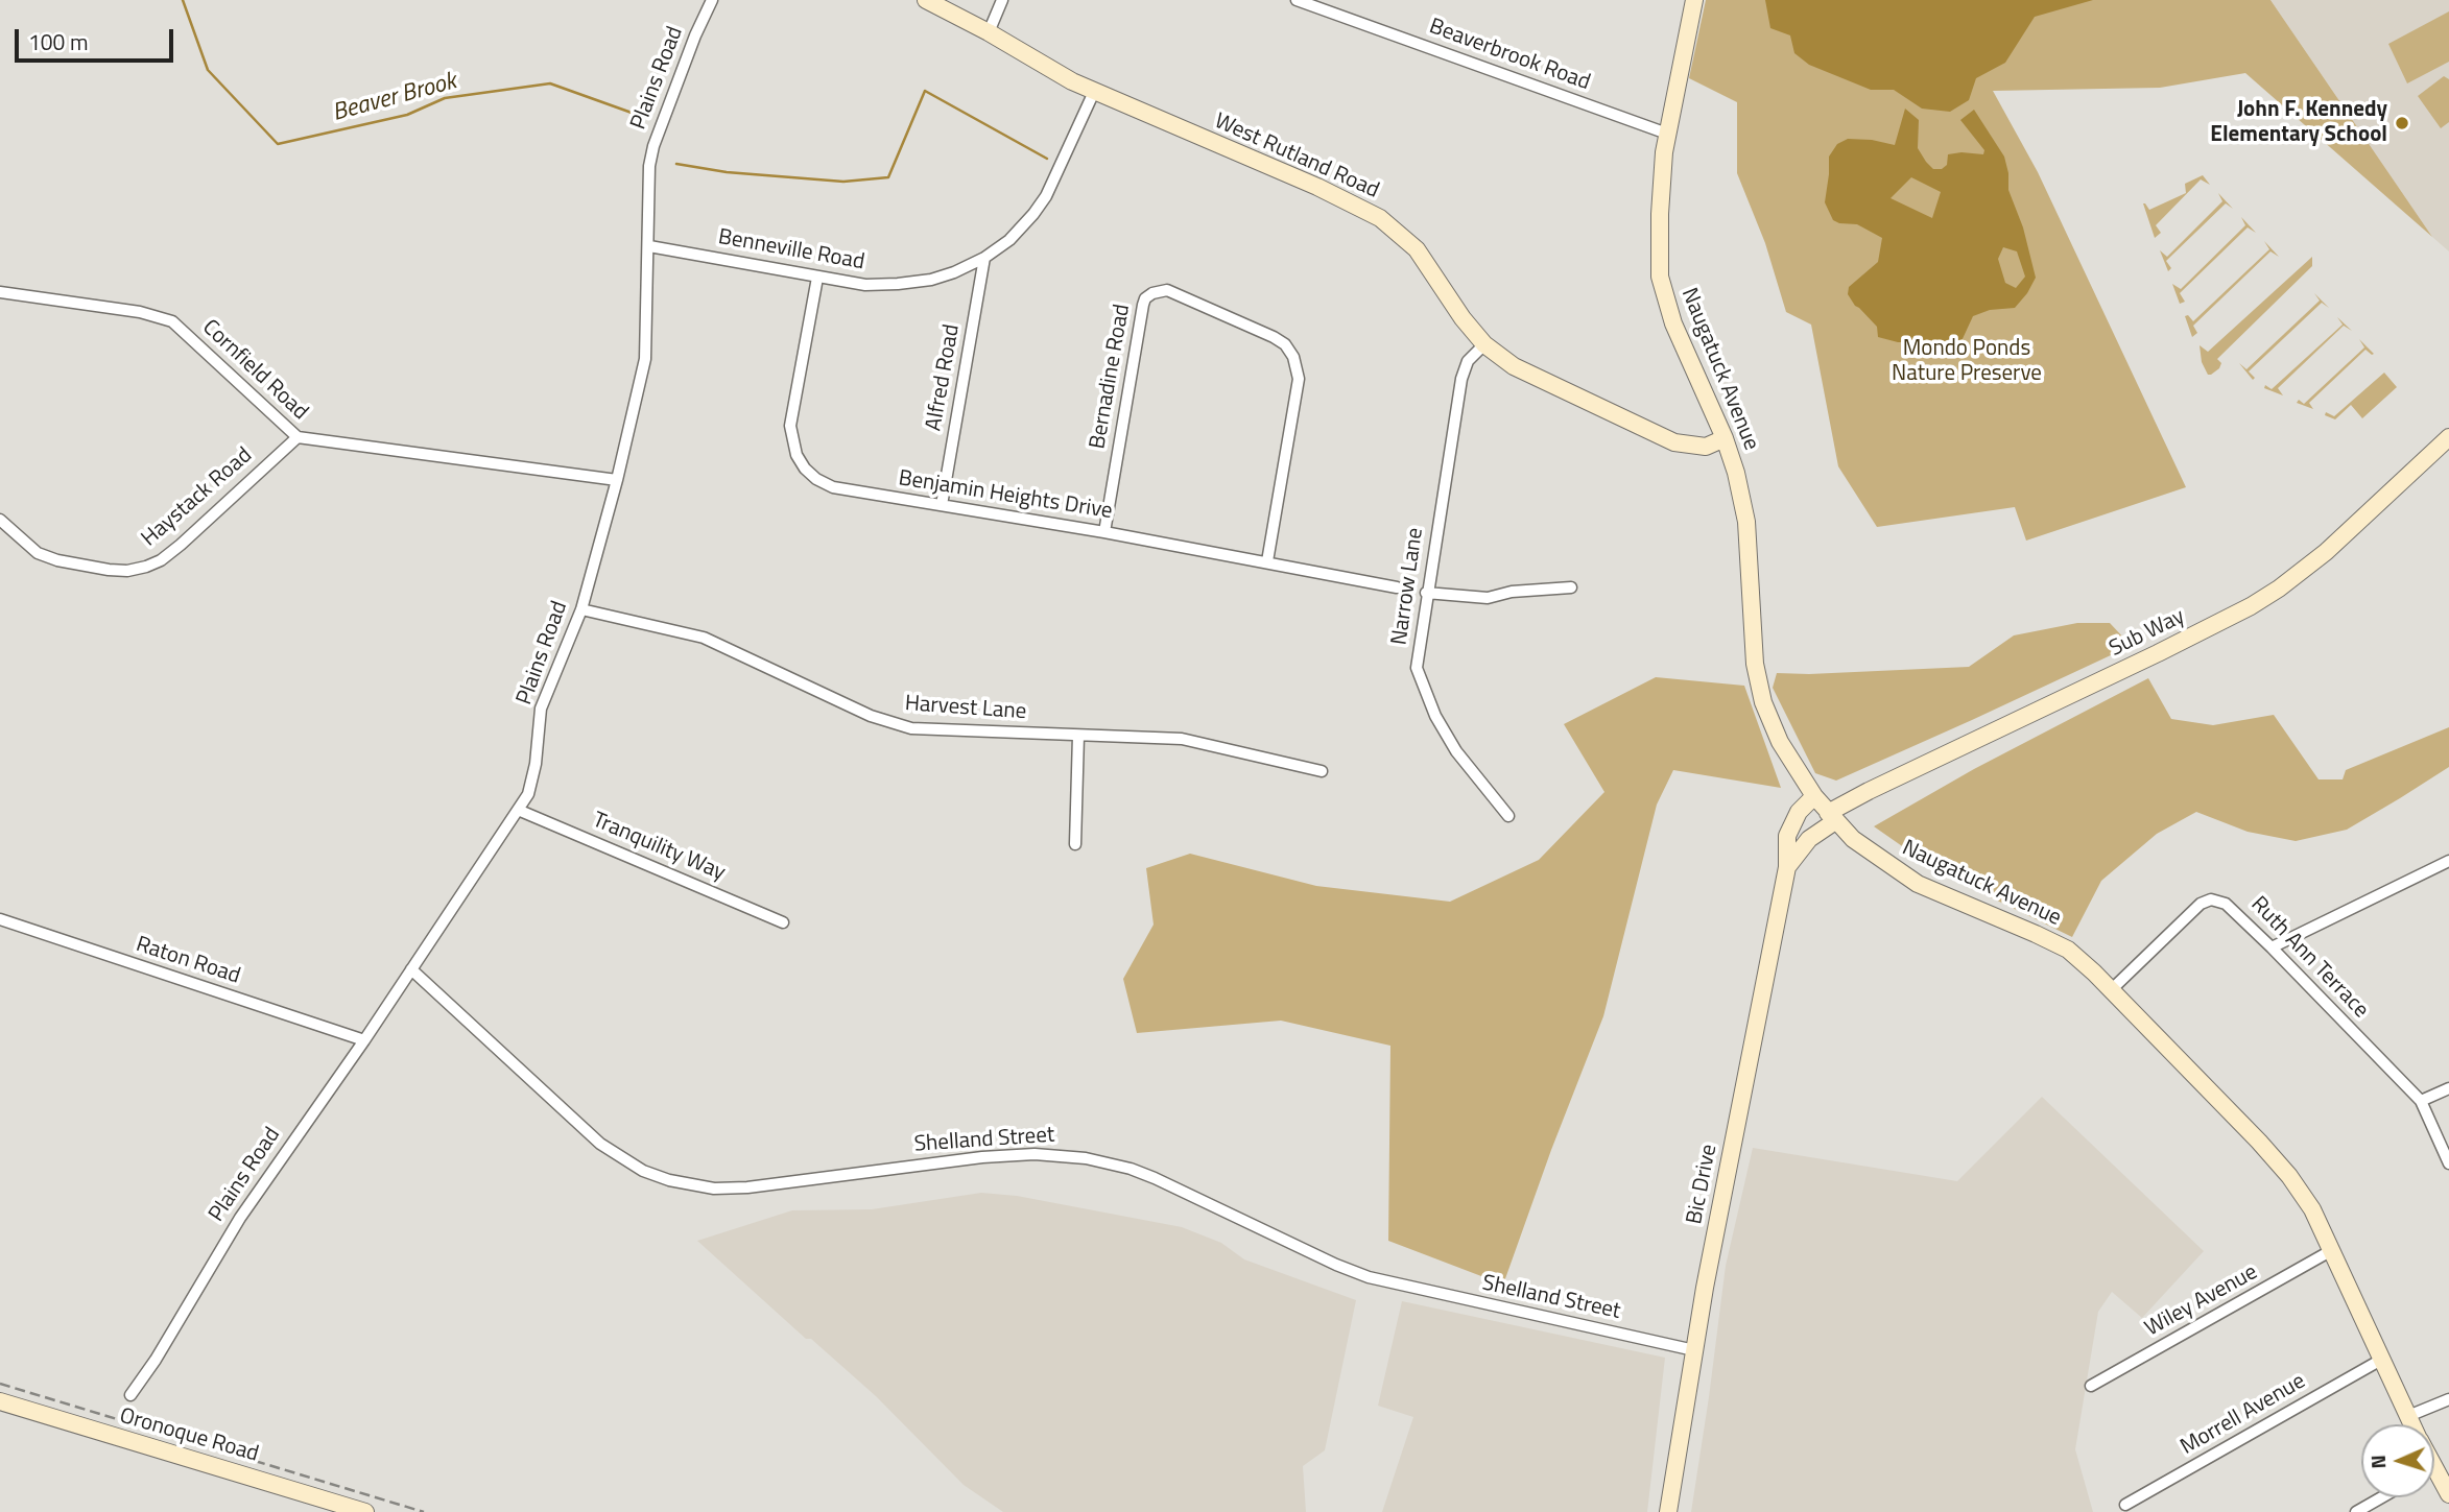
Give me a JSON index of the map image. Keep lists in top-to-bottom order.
{
  "streets": {
    "main road": [
      "West Rutland Road",
      "Naugatuck Avenue",
      "Sub Way",
      "Bic Drive",
      "Oronoque Road"
    ],
    "street": [
      "Beaverbrook Road",
      "Plains Road",
      "Benneville Road",
      "Cornfield Road",
      "Bernadine Road",
      "Alfred Road",
      "Benjamin Heights Drive",
      "Haystack Road",
      "Narrow Lane",
      "Harvest Lane",
      "Tranquility Way",
      "Ruth Ann Terrace",
      "Raton Road",
      "Shelland Street",
      "Wiley Avenue",
      "Morrell Avenue"
    ]
  },
  "crossings": [
    ["Beaverbrook Road", "Naugatuck Avenue"],
    ["Plains Road", "Benneville Road"],
    ["Plains Road", "Cornfield Road"],
    ["Plains Road", "Harvest Lane"],
    ["Plains Road", "Tranquility Way"],
    ["Plains Road", "Raton Road"],
    ["Plains Road", "Shelland Street"],
    ["West Rutland Road", "Benneville Road"],
    ["West Rutland Road", "Naugatuck Avenue"],
    ["West Rutland Road", "Narrow Lane"],
    ["Benneville Road", "Alfred Road"],
    ["Benneville Road", "Benjamin Heights Drive"],
    ["Naugatuck Avenue", "Sub Way"],
    ["Naugatuck Avenue", "Ruth Ann Terrace"],
    ["Naugatuck Avenue", "Bic Drive"],
    ["Naugatuck Avenue", "Wiley Avenue"],
    ["Naugatuck Avenue", "Morrell Avenue"],
    ["Cornfield Road", "Haystack Road"],
    ["Bernadine Road", "Benjamin Heights Drive"],
    ["Alfred Road", "Benjamin Heights Drive"],
    ["Sub Way", "Bic Drive"],
    ["Shelland Street", "Bic Drive"]
  ],
  "water": ["Beaver Brook"],
  "parks": ["Mondo Ponds Nature Preserve"],
  "places": ["John F. Kennedy Elementary School"],
  "scale_bar": "100 m",
  "north": "left"
}
